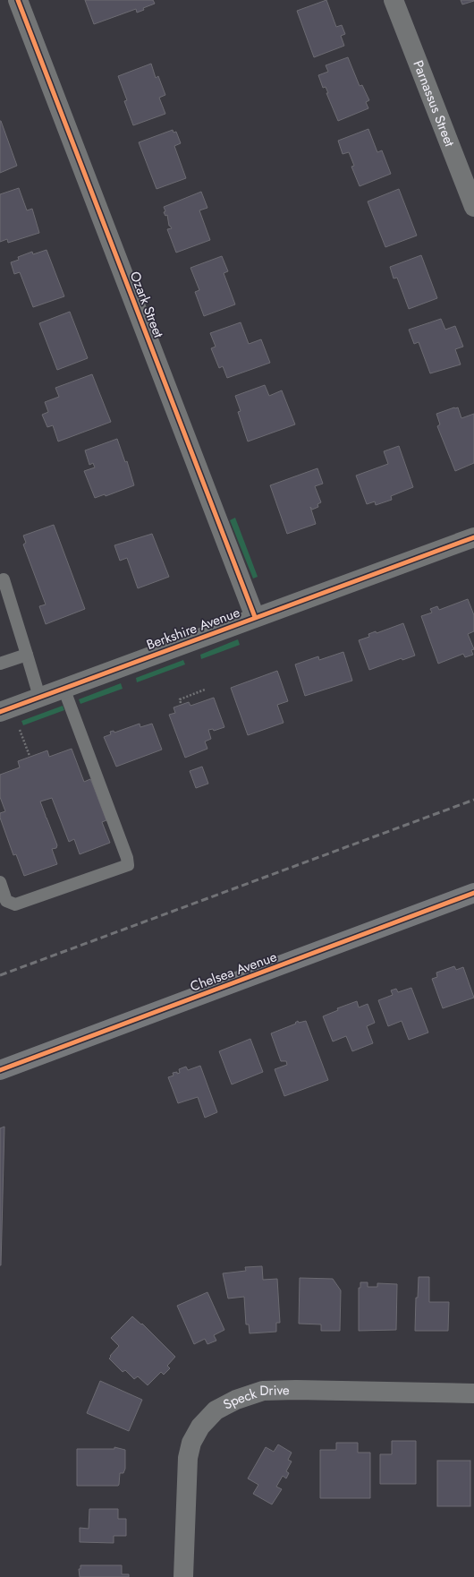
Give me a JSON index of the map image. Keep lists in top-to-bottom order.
{
  "streets": {
    "street": [
      "Parnassus Street",
      "Ozark Street",
      "Berkshire Avenue",
      "Chelsea Avenue",
      "Speck Drive"
    ]
  },
  "crossings": [
    ["Ozark Street", "Berkshire Avenue"]
  ]
}
